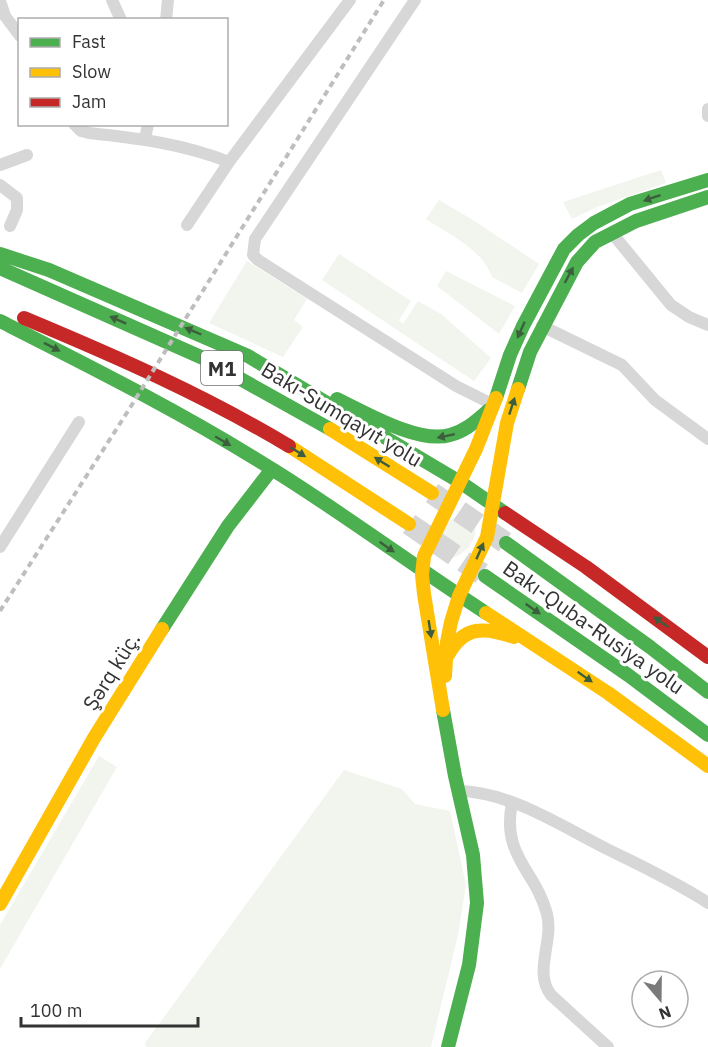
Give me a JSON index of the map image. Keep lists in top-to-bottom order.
{
  "streets": {
    "main road": [
      "M1",
      "Bakı-Sumqayıt yolu",
      "Bakı-Quba-Rusiya yolu",
      "Şərq küç."
    ]
  },
  "legend": ["Fast", "Slow", "Jam"],
  "scale_bar": "100 m",
  "north": "bottom"
}
